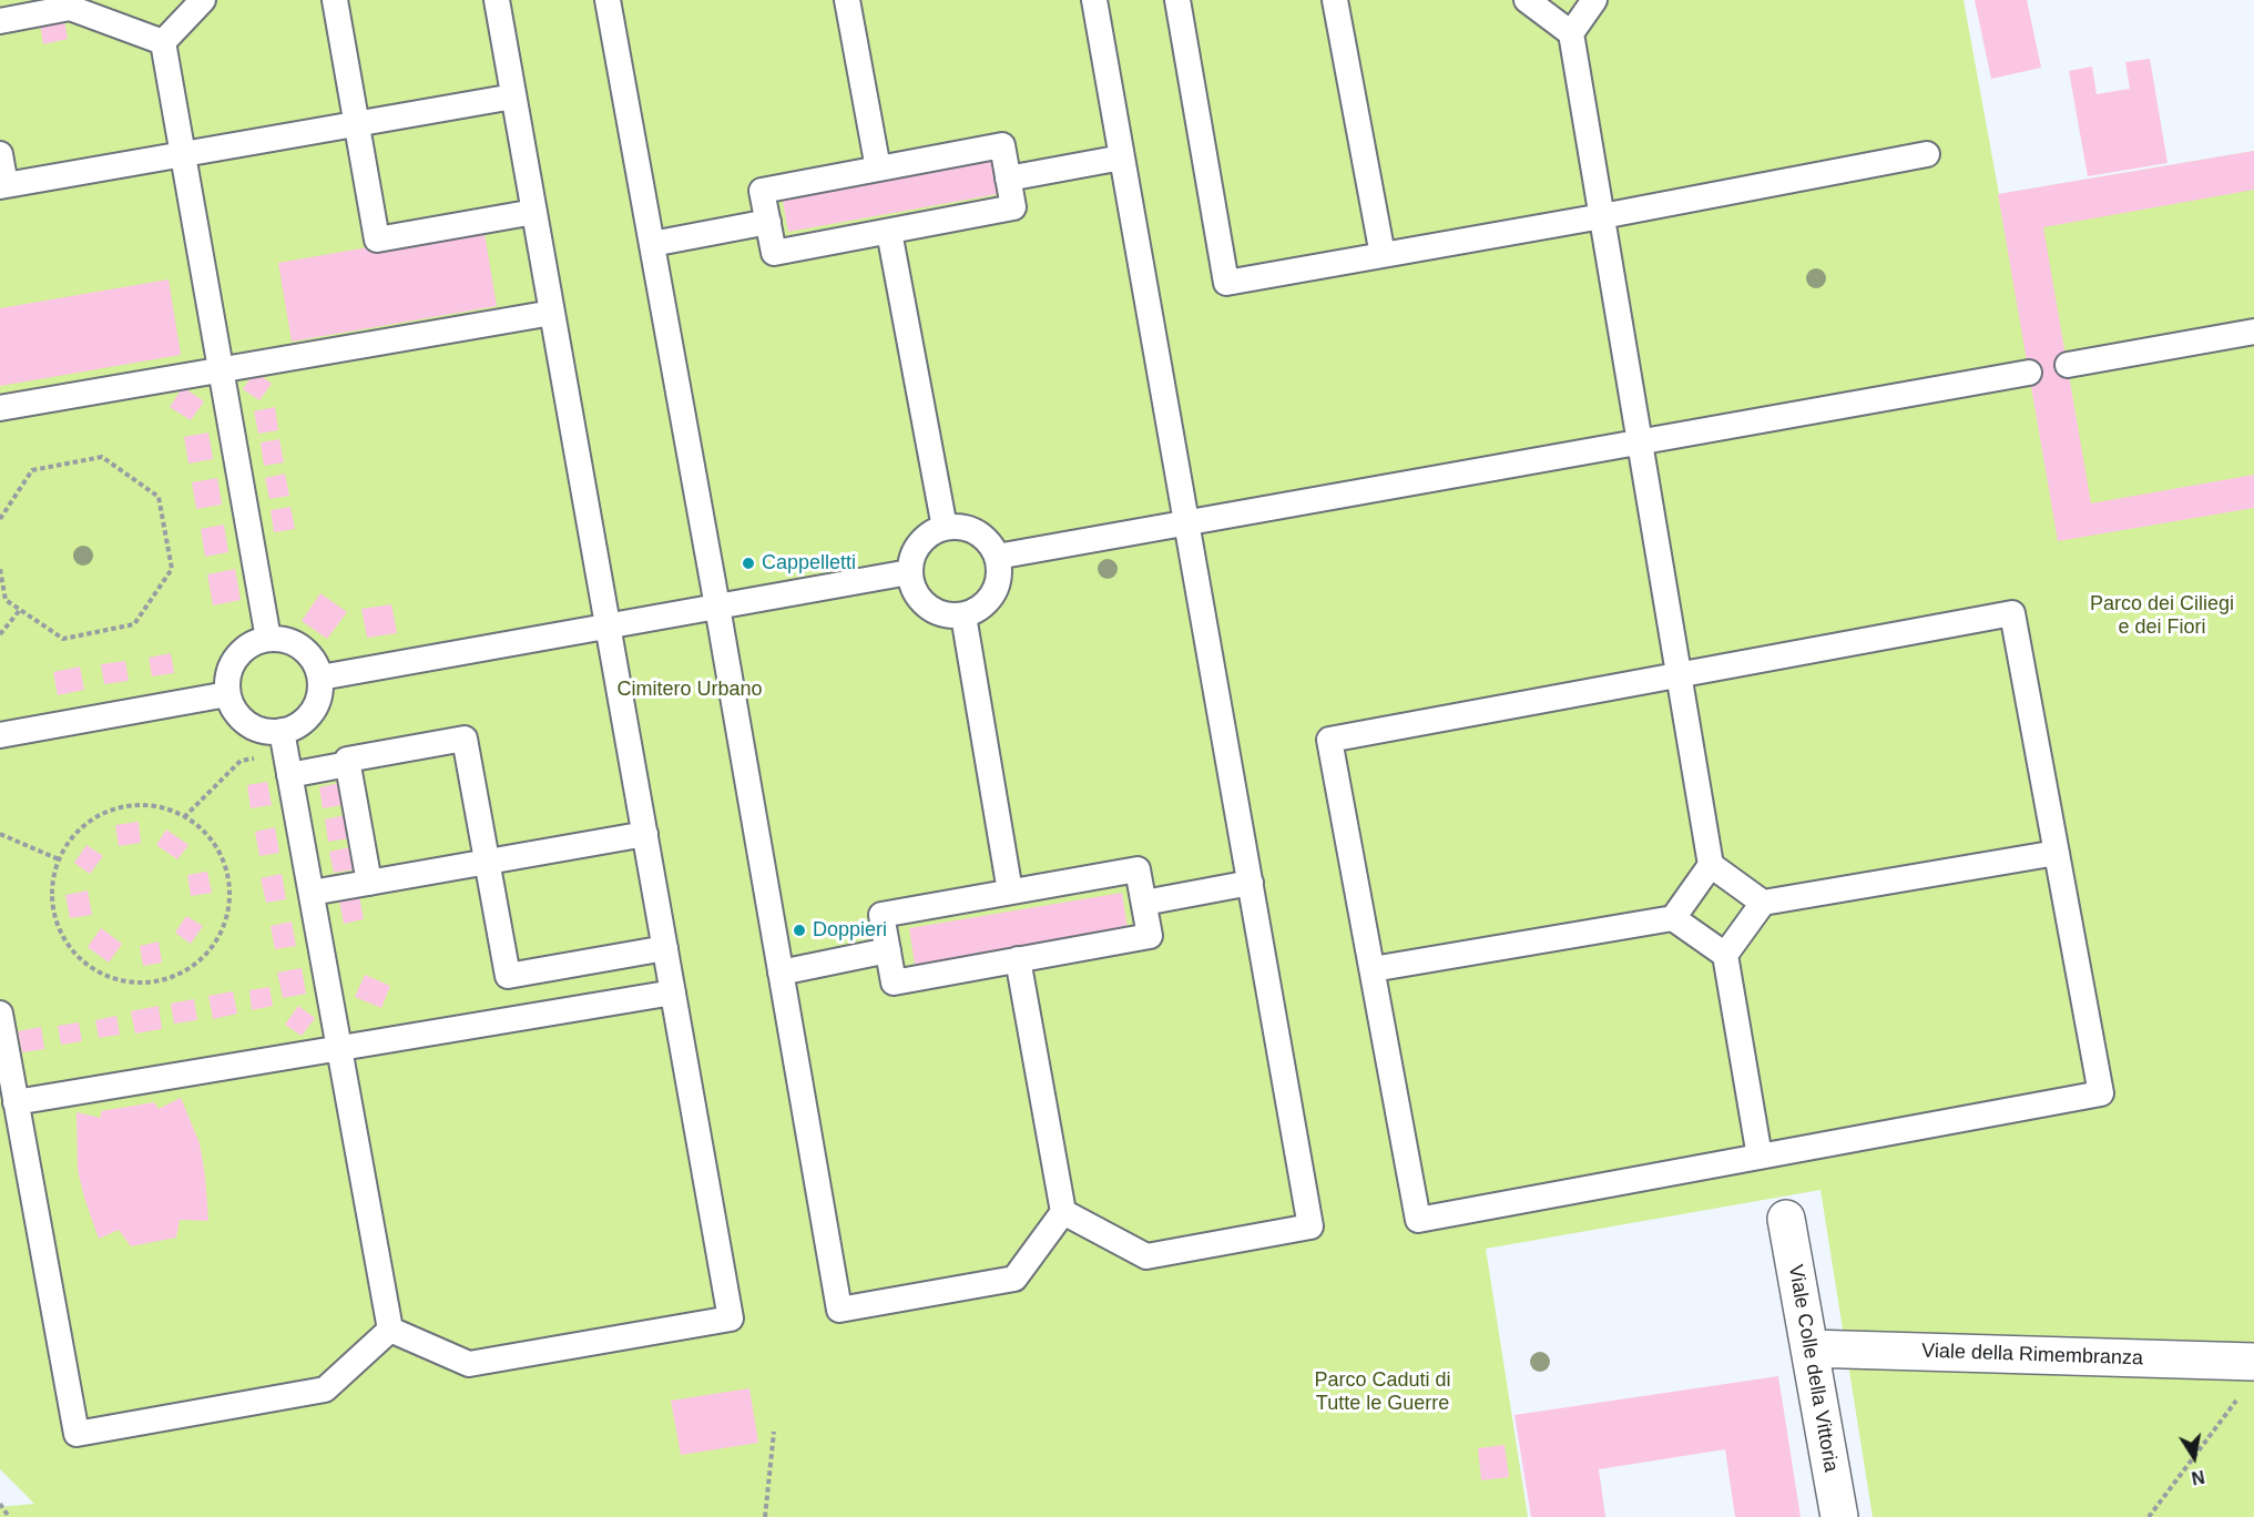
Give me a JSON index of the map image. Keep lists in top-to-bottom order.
{
  "streets": {
    "street": ["Viale della Rimembranza", "Viale Colle della Vittoria"]
  },
  "crossings": [
    ["Viale della Rimembranza", "Viale Colle della Vittoria"]
  ],
  "parks": ["Parco dei Ciliegi e dei Fiori", "Cimitero Urbano", "Parco Caduti di Tutte le Guerre"],
  "places": ["Cappelletti", "Doppieri"],
  "north": "bottom"
}
